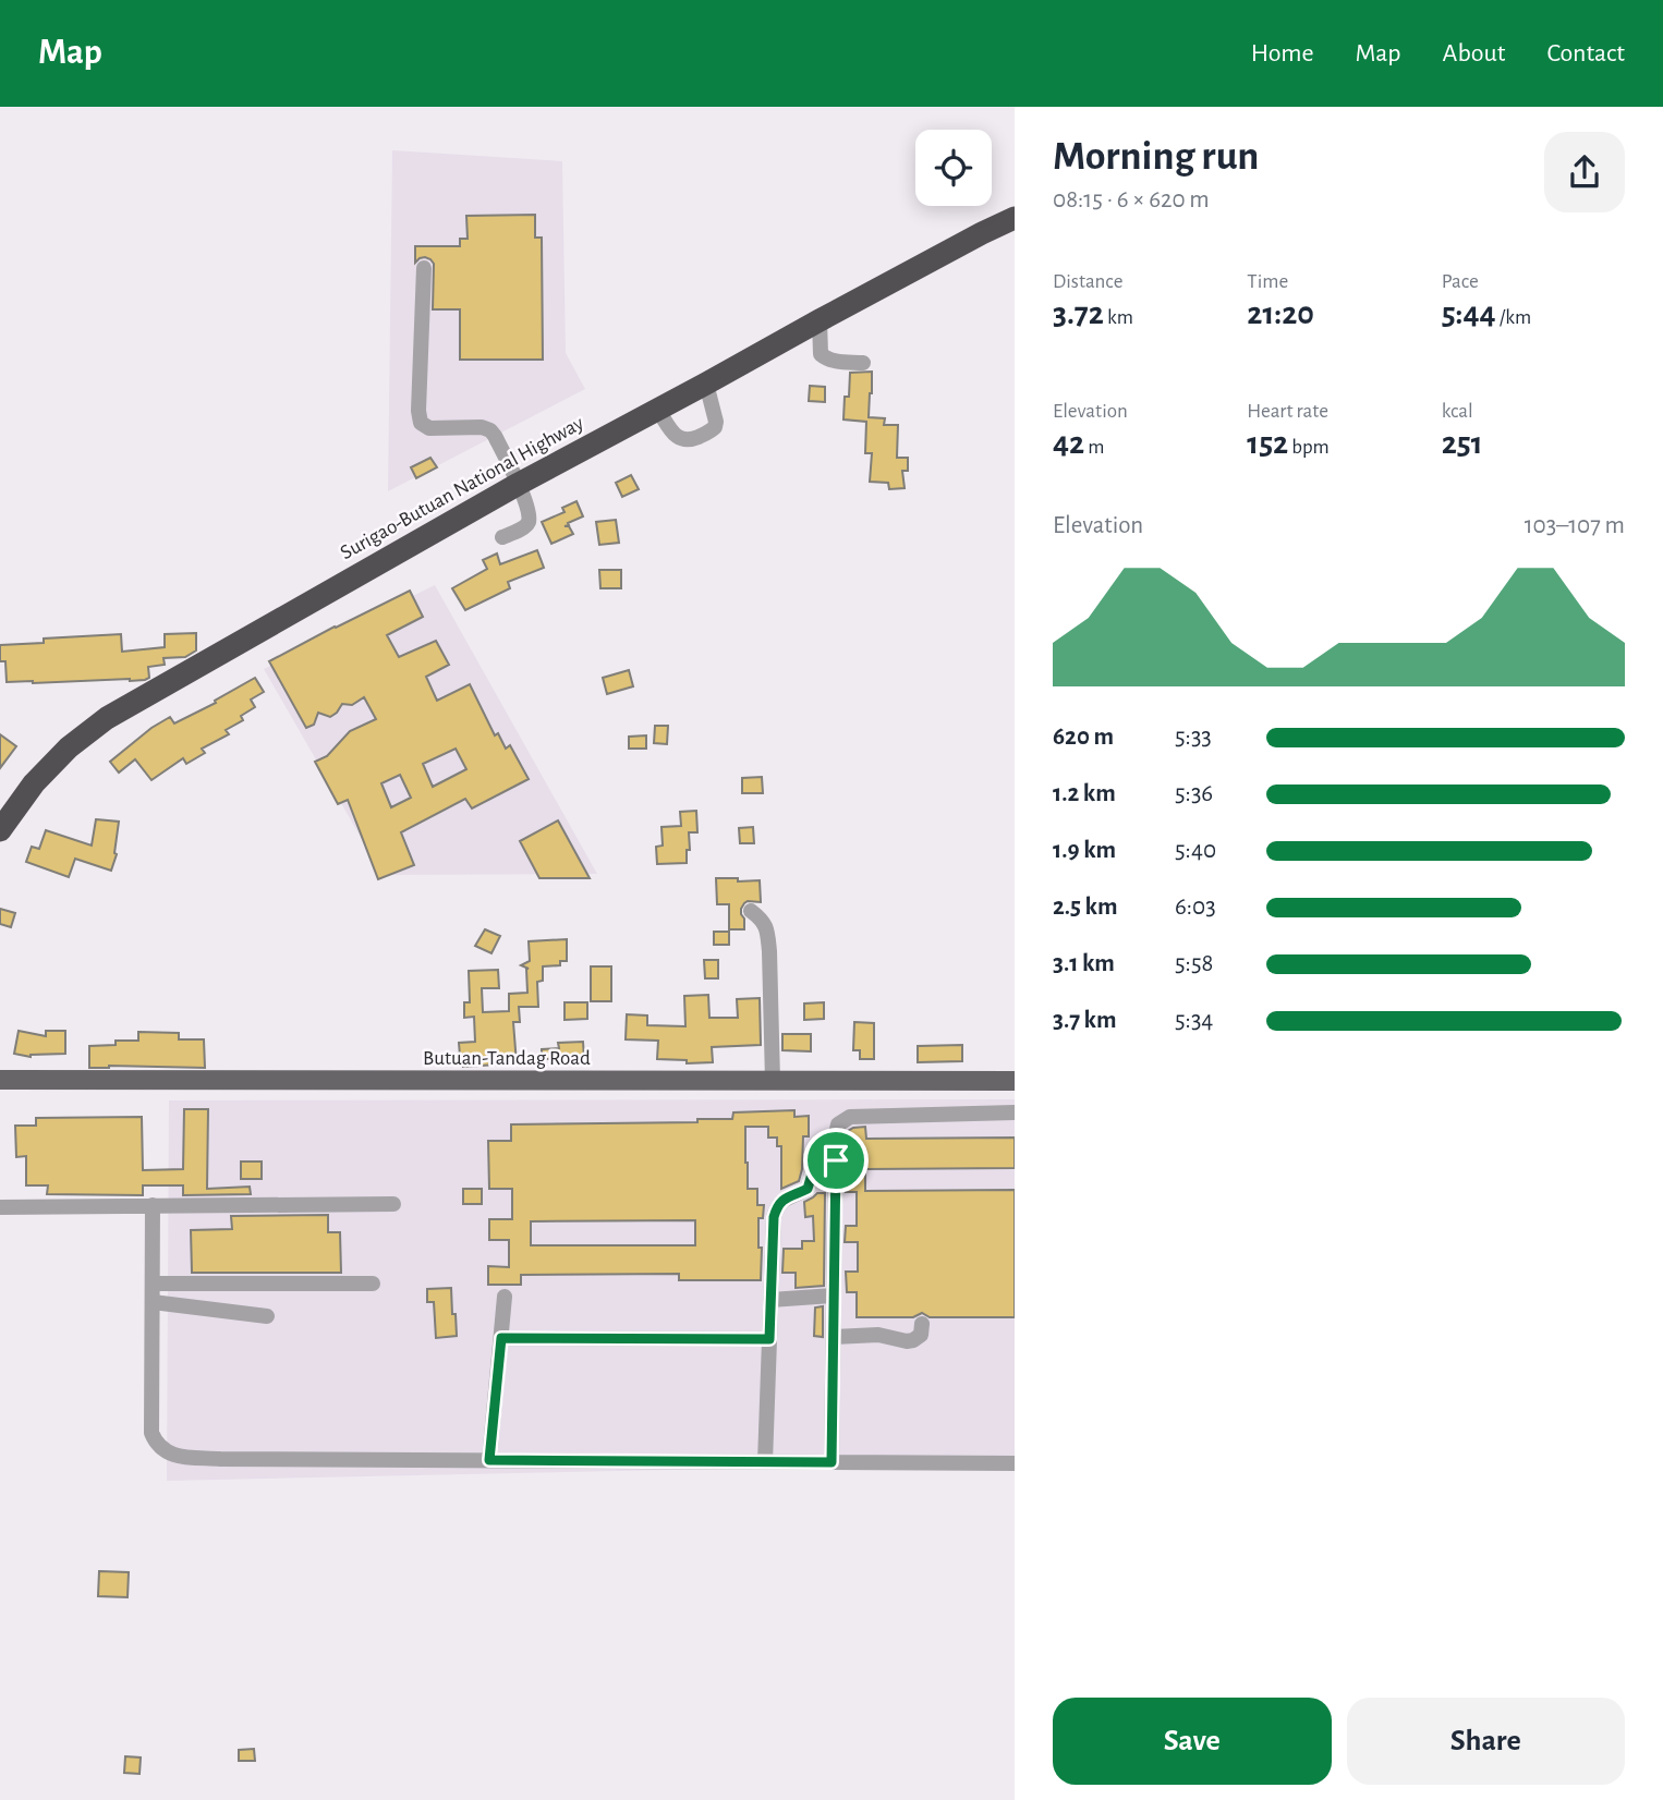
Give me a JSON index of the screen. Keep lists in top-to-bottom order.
{
  "streets": {
    "highway": ["Surigao-Butuan National Highway"],
    "main road": ["Butuan-Tandag Road"]
  },
  "page": {
    "header": "Map",
    "nav": [
      "Home",
      "Map",
      "About",
      "Contact"
    ],
    "heading": ["Morning run", "08:15 · 6 × 620 m"],
    "stats": [
      ["Distance", "3.72 km"],
      ["Time", "21:20"],
      ["Pace", "5:44 /km"],
      ["Elevation", "42 m"],
      ["Heart rate", "152 bpm"],
      ["kcal", "251"]
    ],
    "chart": ["Elevation", "103–107 m"],
    "list": [
      {
        "name": "620 m",
        "note": "5:33"
      },
      {
        "name": "1.2 km",
        "note": "5:36"
      },
      {
        "name": "1.9 km",
        "note": "5:40"
      },
      {
        "name": "2.5 km",
        "note": "6:03"
      },
      {
        "name": "3.1 km",
        "note": "5:58"
      },
      {
        "name": "3.7 km",
        "note": "5:34"
      }
    ],
    "buttons": ["Save", "Share"]
  }
}
